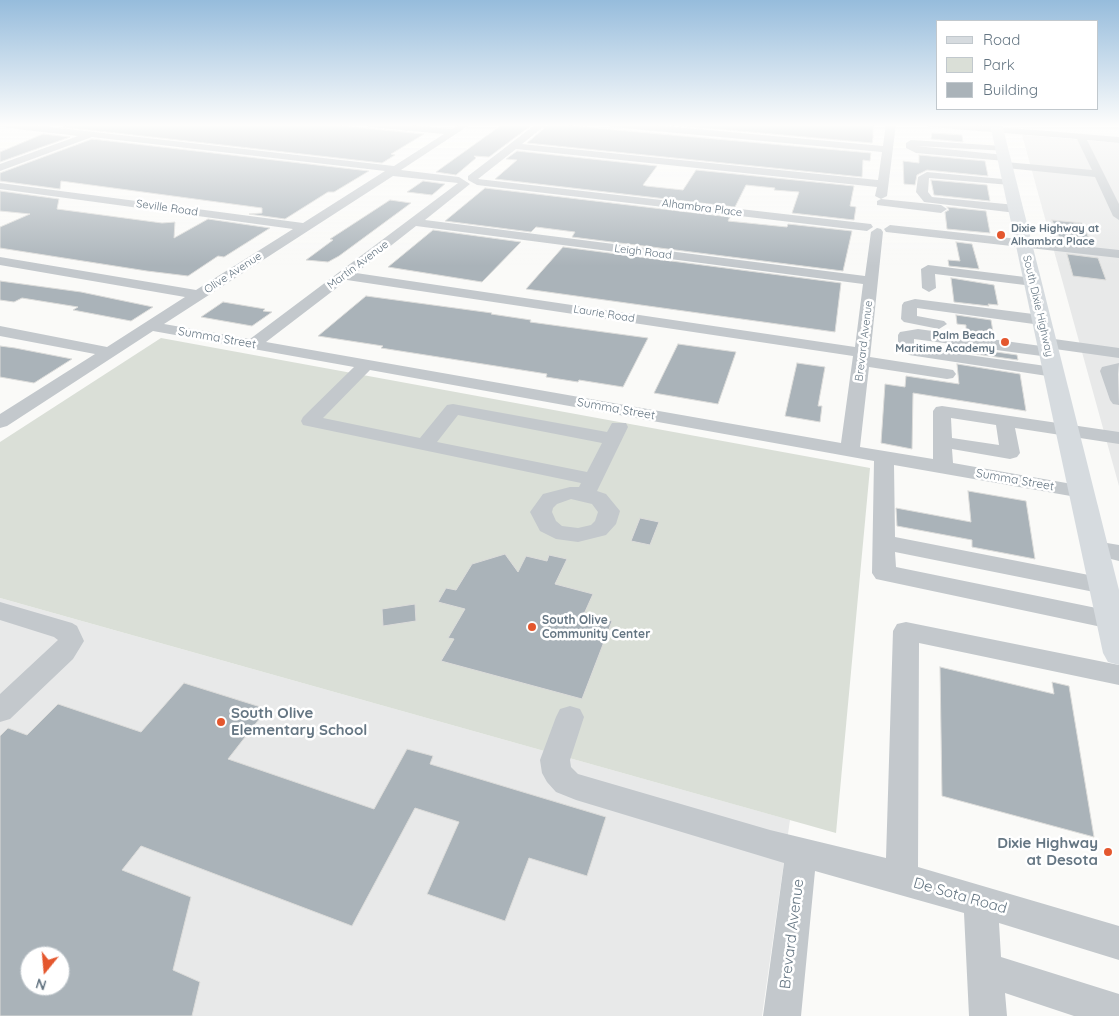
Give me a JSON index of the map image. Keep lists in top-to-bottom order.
{
  "streets": {
    "main road": ["South Dixie Highway"],
    "street": [
      "Seville Road",
      "Alhambra Place",
      "Leigh Road",
      "Martin Avenue",
      "Olive Avenue",
      "Laurie Road",
      "Summa Street",
      "Brevard Avenue",
      "De Sota Road"
    ]
  },
  "crossings": [
    ["Seville Road", "Olive Avenue"],
    ["Alhambra Place", "Martin Avenue"],
    ["Alhambra Place", "South Dixie Highway"],
    ["Alhambra Place", "Brevard Avenue"],
    ["Leigh Road", "Martin Avenue"],
    ["Leigh Road", "Brevard Avenue"],
    ["Martin Avenue", "Laurie Road"],
    ["Martin Avenue", "Summa Street"],
    ["Olive Avenue", "Summa Street"],
    ["Laurie Road", "Brevard Avenue"],
    ["Summa Street", "Brevard Avenue"],
    ["Brevard Avenue", "De Sota Road"]
  ],
  "places": [
    "Dixie Highway at Alhambra Place",
    "Palm Beach Maritime Academy",
    "South Olive Community Center",
    "South Olive Elementary School",
    "Dixie Highway at Desota"
  ],
  "legend": ["Road", "Park", "Building"],
  "north": "bottom"
}
